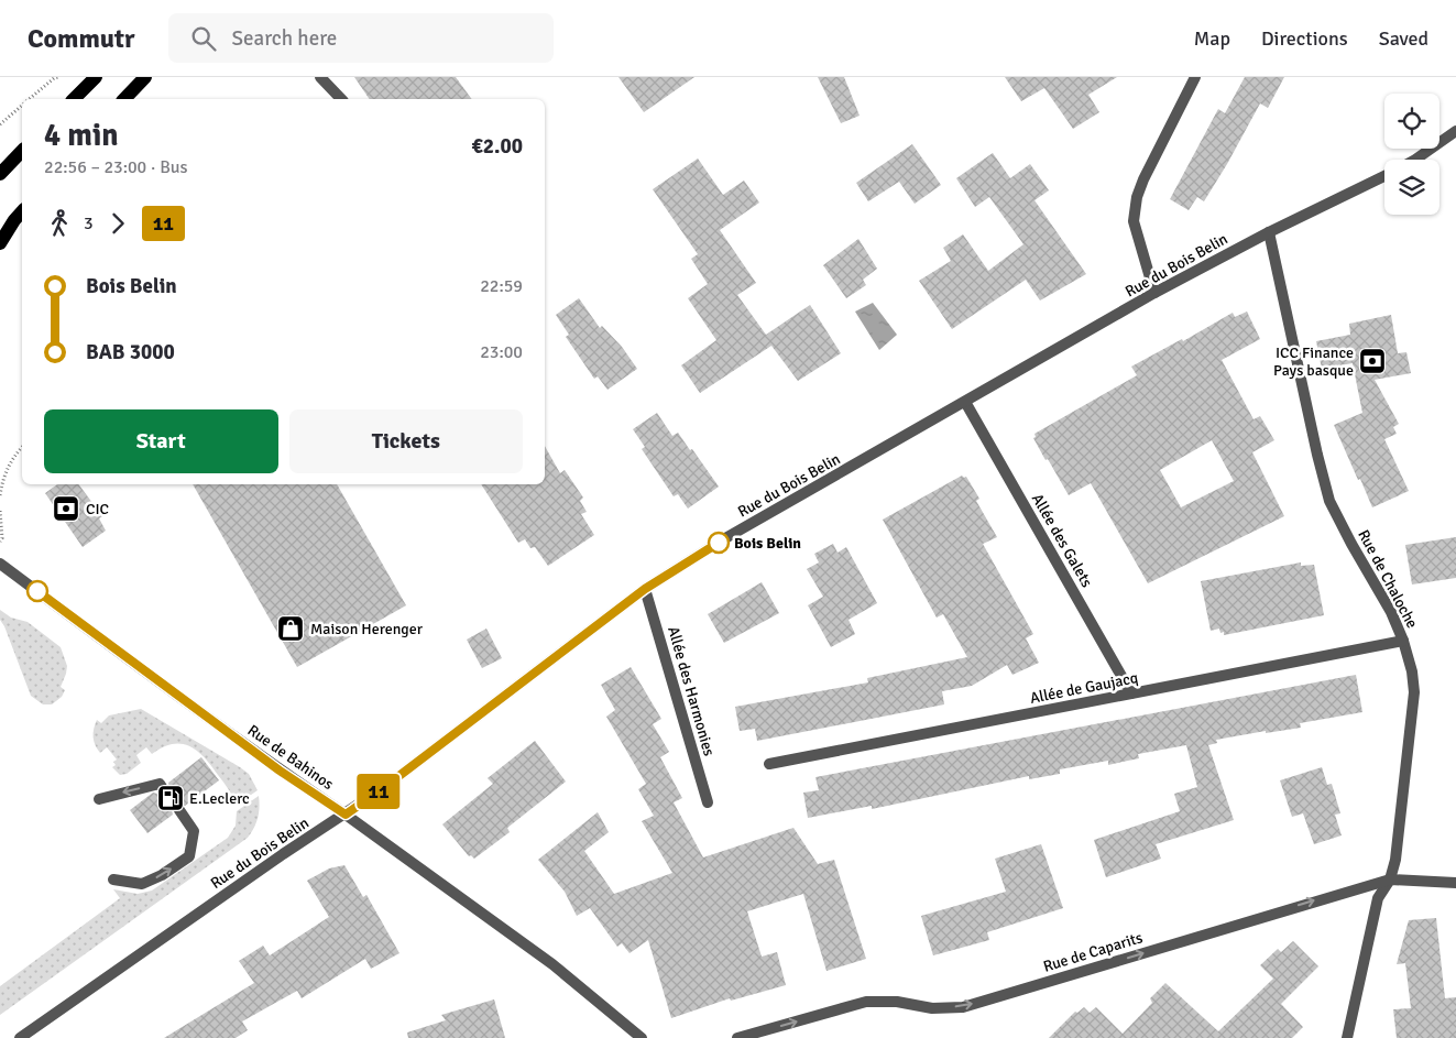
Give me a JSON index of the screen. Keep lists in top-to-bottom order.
{
  "streets": {
    "street": [
      "Rue du Bois Belin",
      "Allée des Galets",
      "Rue de Chaloche",
      "Allée de Gaujacq",
      "Allée des Harmonies",
      "Rue de Bahinos",
      "Rue de Caparits"
    ]
  },
  "crossings": [
    ["Rue du Bois Belin", "Allée des Galets"],
    ["Rue du Bois Belin", "Rue de Chaloche"],
    ["Rue du Bois Belin", "Allée des Harmonies"],
    ["Rue du Bois Belin", "Rue de Bahinos"],
    ["Allée des Galets", "Allée de Gaujacq"],
    ["Rue de Chaloche", "Allée de Gaujacq"],
    ["Rue de Chaloche", "Rue de Caparits"]
  ],
  "one_way": ["Rue de Caparits"],
  "places": {
    "bank": ["ICC Finance Pays basque", "CIC"],
    "other": ["Bois Belin"],
    "shop": ["Maison Herenger"],
    "fuel station": ["E.Leclerc"]
  },
  "lines": ["bus line 11"],
  "page": {
    "header": "Commutr",
    "search": "Search here",
    "nav": ["Map", "Directions", "Saved"],
    "on_map": "11",
    "heading": ["4 min", "22:56 – 23:00 · Bus", "€2.00"],
    "legs": ["3", "11"],
    "list": [
      {
        "name": "Bois Belin",
        "value": "22:59"
      },
      {
        "name": "BAB 3000",
        "value": "23:00"
      }
    ],
    "buttons": ["Start", "Tickets"]
  }
}
